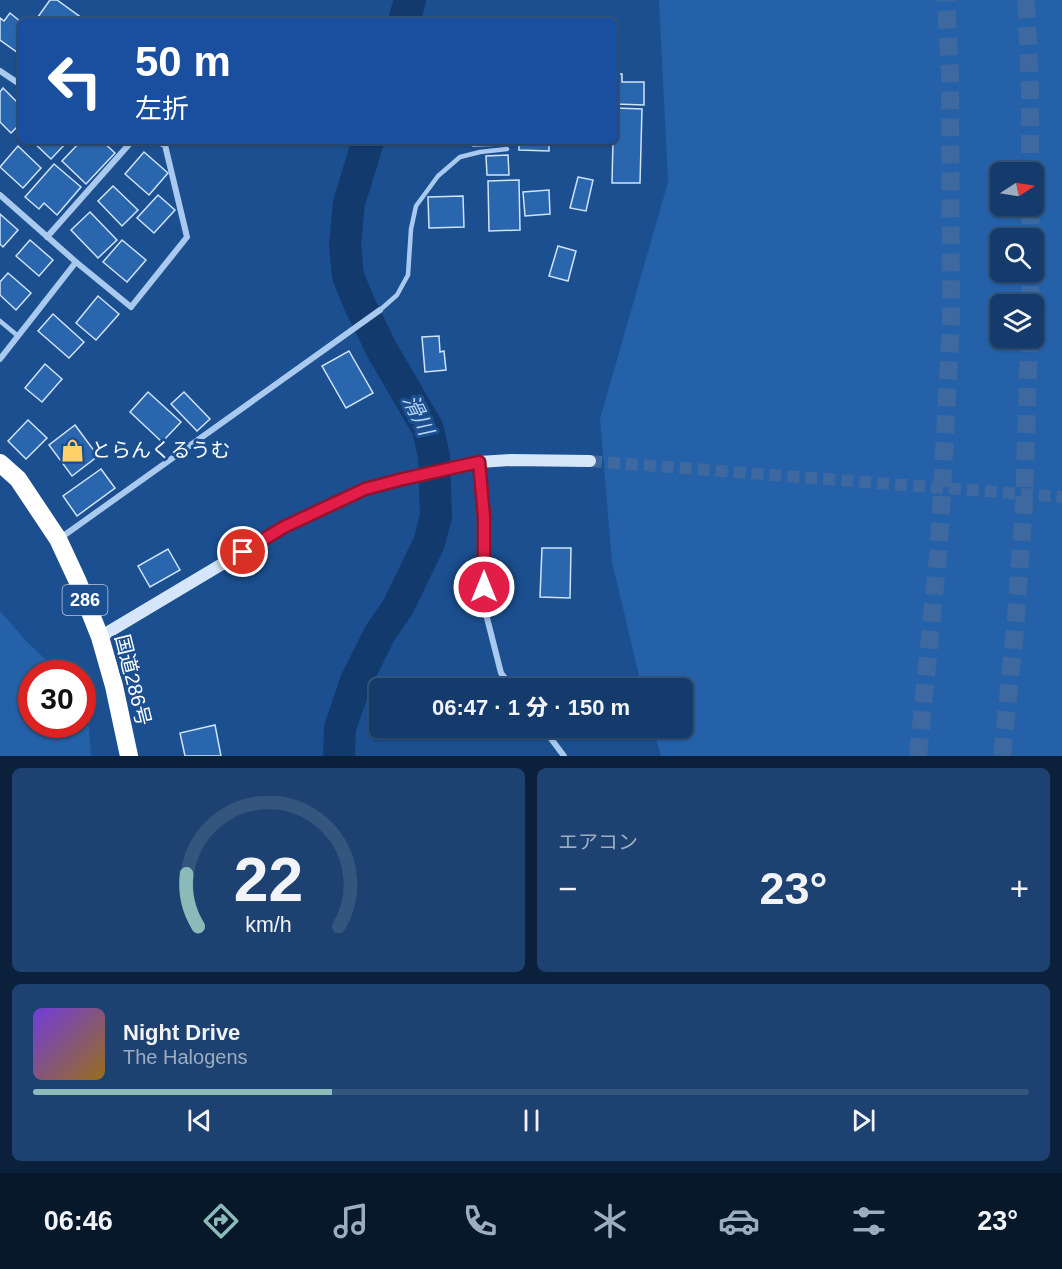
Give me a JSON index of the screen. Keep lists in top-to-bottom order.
{
  "streets": {
    "highway": ["286", "国道286号"]
  },
  "water": ["滑川"],
  "places": {
    "shop": ["とらんくるうむ"]
  },
  "north": "right",
  "page": {
    "turn": ["50 m", "左折"],
    "limit": "30",
    "trip": "06:47 · 1 分 · 150 m",
    "tile": "エアコン",
    "heat": ["−", "23°", "+"],
    "song": ["Night Drive", "The Halogens"],
    "tabs": ["06:46", "23°"],
    "gauge": ["22", "km/h"]
  }
}
